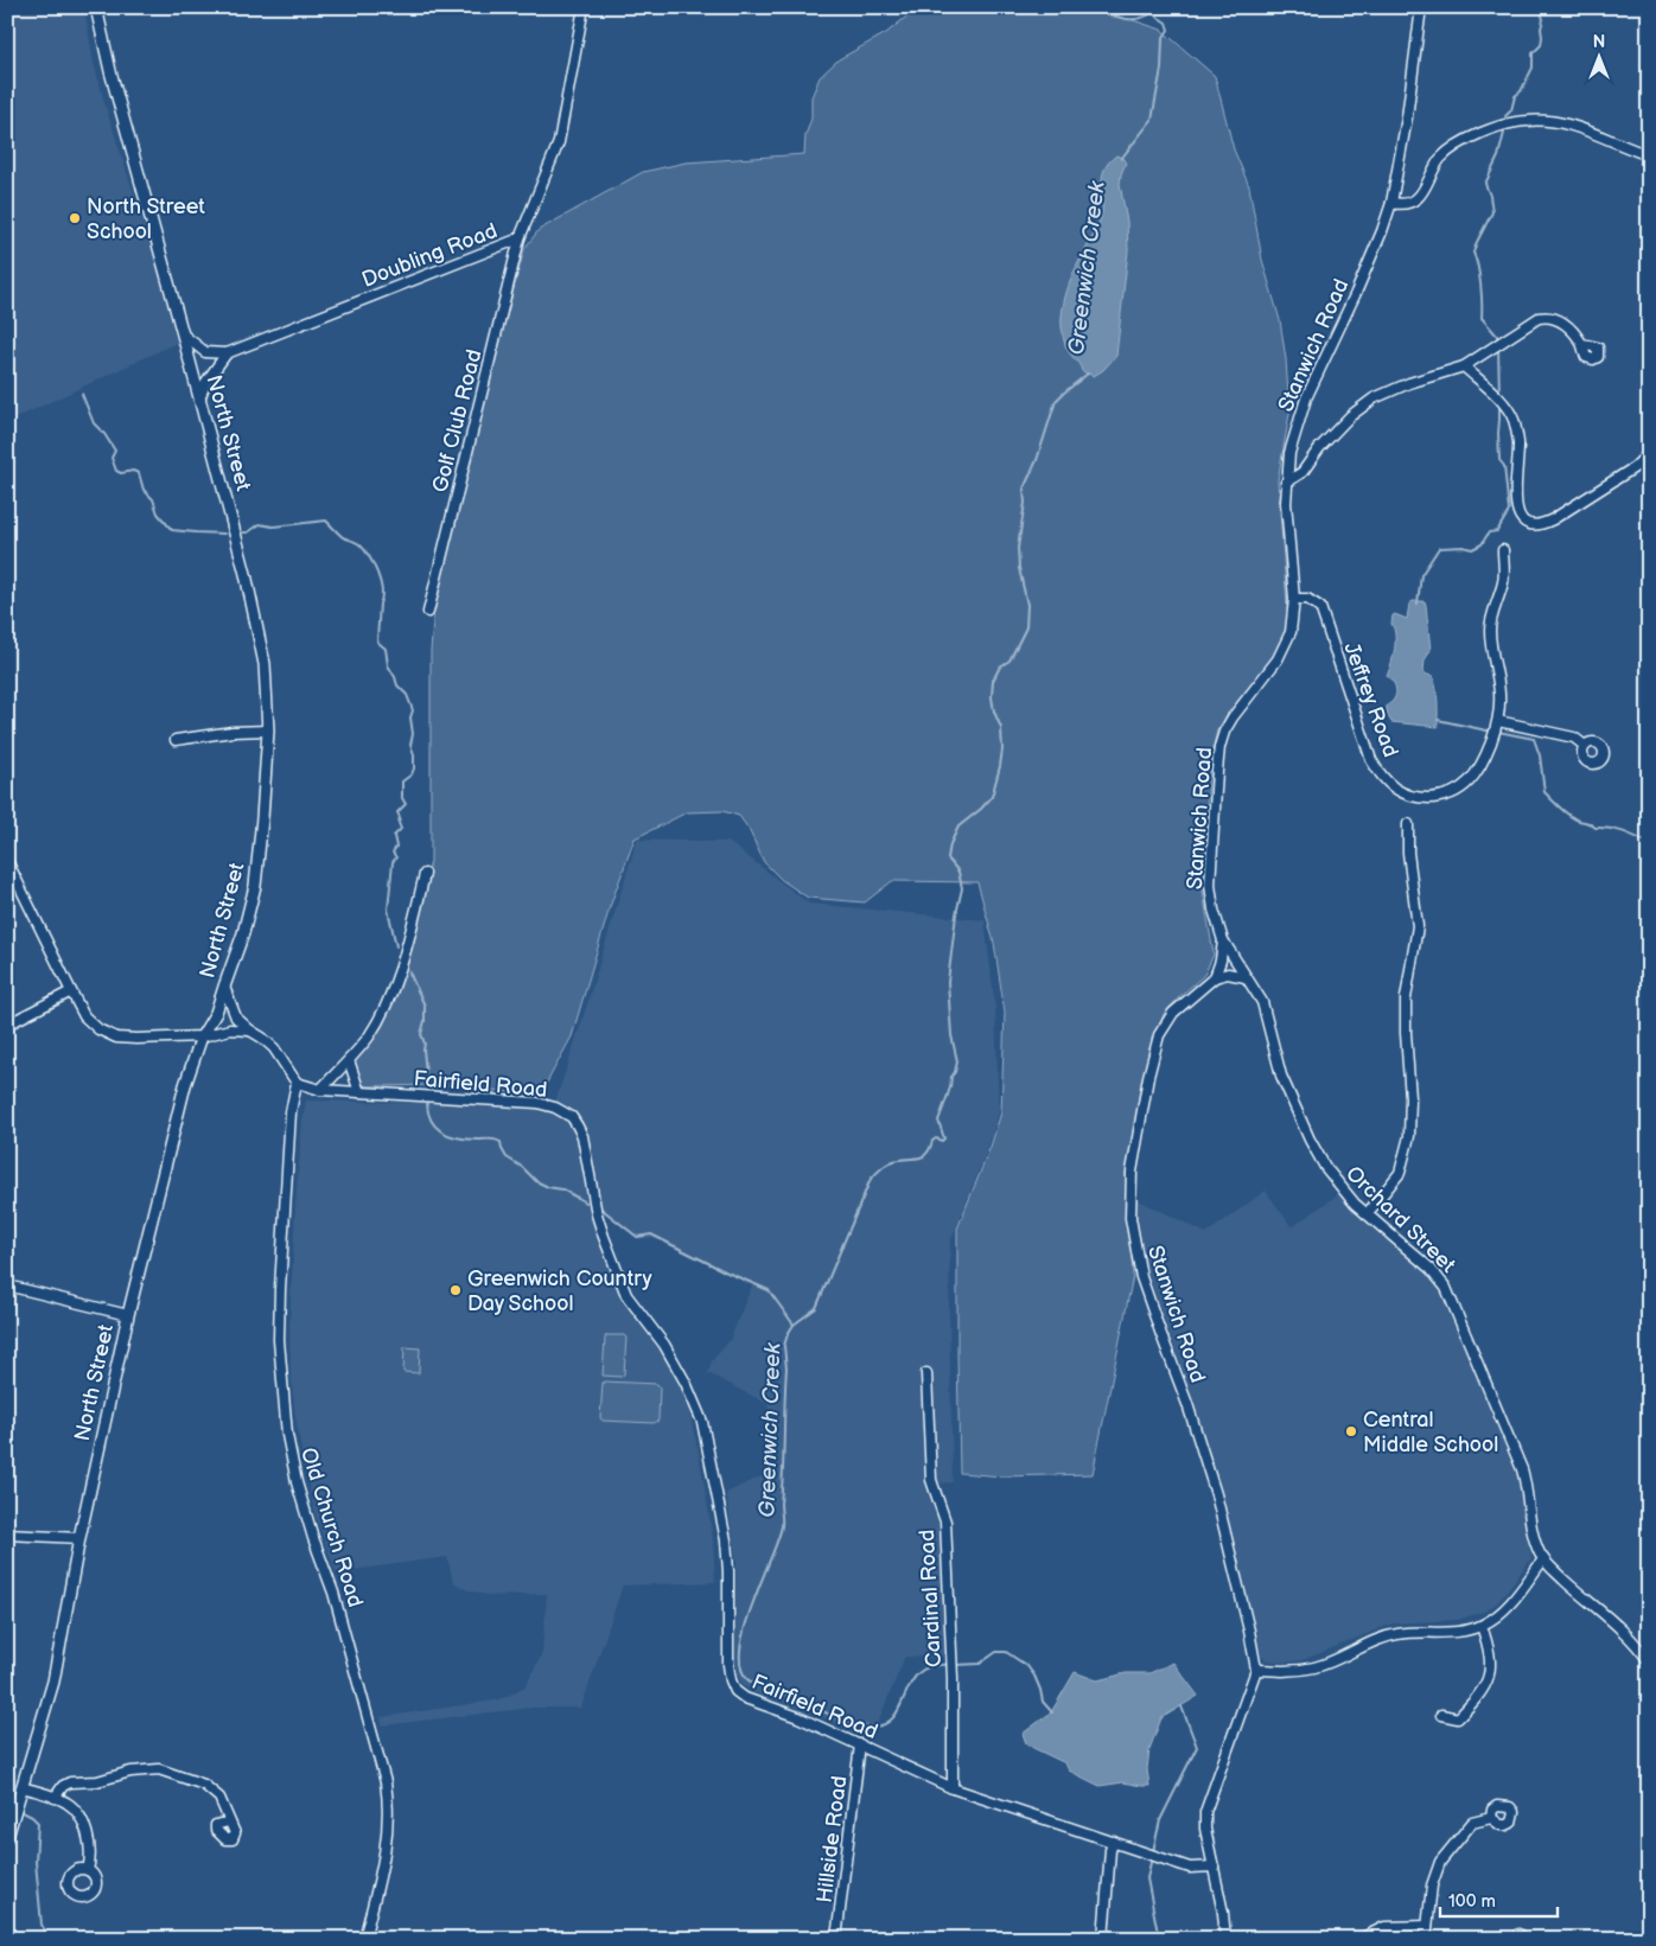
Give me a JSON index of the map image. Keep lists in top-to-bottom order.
{
  "streets": {
    "main road": ["North Street"],
    "street": [
      "Doubling Road",
      "Stanwich Road",
      "Golf Club Road",
      "Jeffrey Road",
      "Fairfield Road",
      "Orchard Street",
      "Old Church Road",
      "Cardinal Road",
      "Hillside Road"
    ]
  },
  "crossings": [
    ["Doubling Road", "Golf Club Road"],
    ["Stanwich Road", "Jeffrey Road"],
    ["Stanwich Road", "Orchard Street"],
    ["Fairfield Road", "Old Church Road"],
    ["Fairfield Road", "Cardinal Road"],
    ["Fairfield Road", "Hillside Road"]
  ],
  "water": ["Greenwich Creek"],
  "places": ["North Street School", "Greenwich Country Day School", "Central Middle School"],
  "scale_bar": "100 m",
  "north": "top"
}
